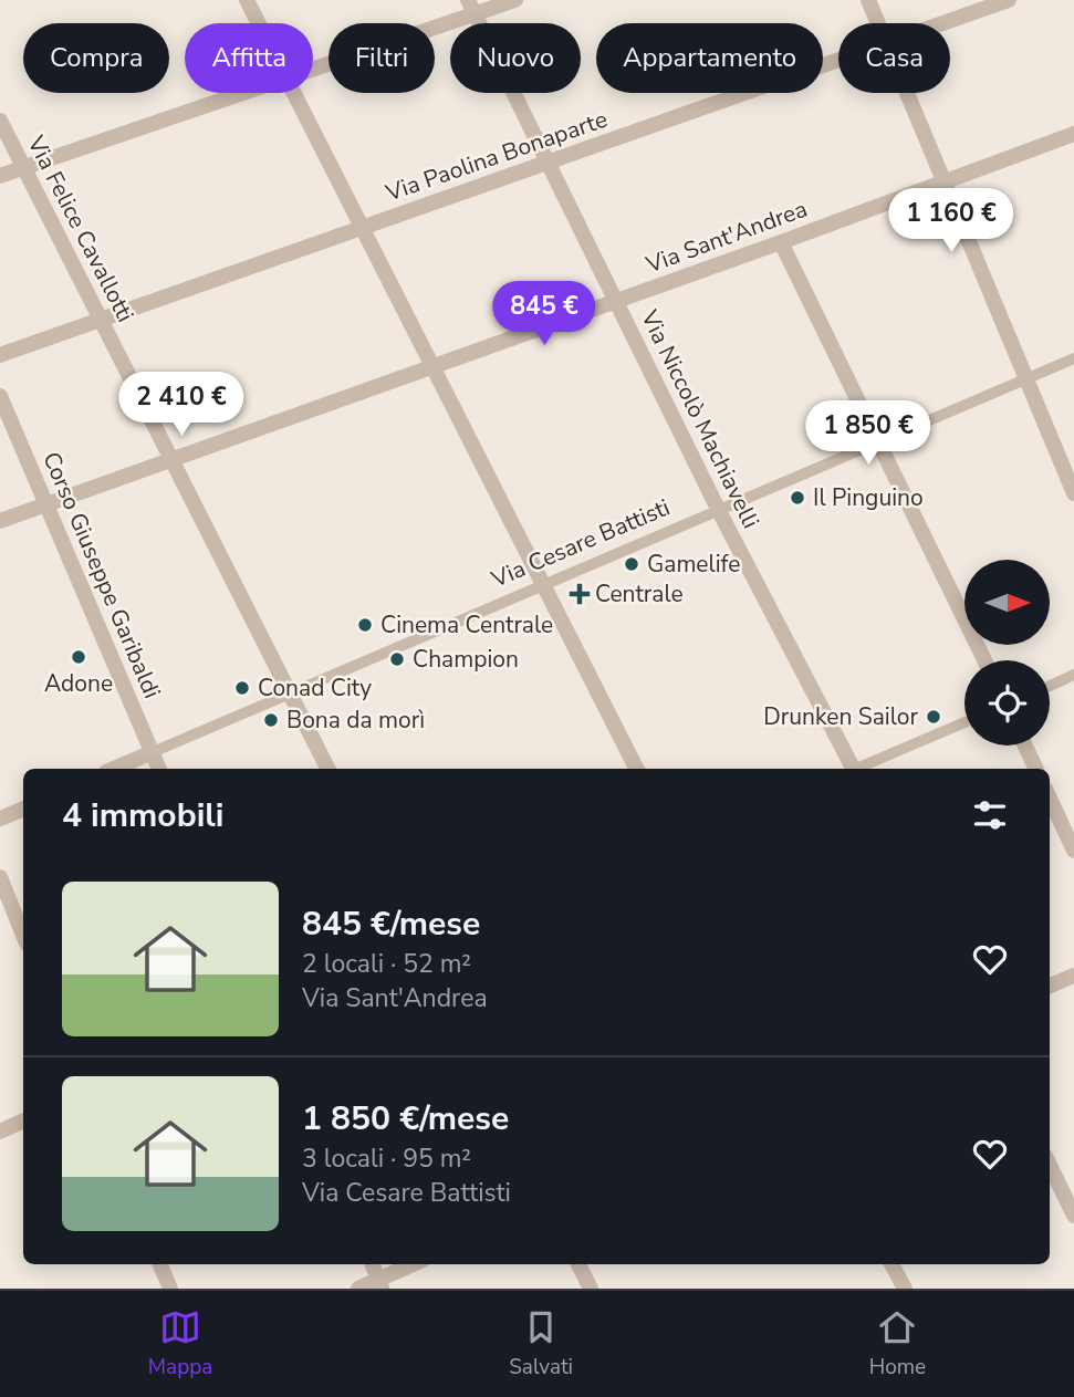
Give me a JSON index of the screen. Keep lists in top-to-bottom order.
{
  "streets": {
    "street": [
      "Via Paolina Bonaparte",
      "Via Felice Cavallotti",
      "Via Sant'Andrea",
      "Via Niccolò Machiavelli",
      "Via Cesare Battisti",
      "Corso Giuseppe Garibaldi"
    ]
  },
  "crossings": [
    ["Via Paolina Bonaparte", "Via Felice Cavallotti"],
    ["Via Paolina Bonaparte", "Via Niccolò Machiavelli"],
    ["Via Felice Cavallotti", "Via Sant'Andrea"],
    ["Via Felice Cavallotti", "Via Cesare Battisti"],
    ["Via Sant'Andrea", "Via Niccolò Machiavelli"],
    ["Via Sant'Andrea", "Corso Giuseppe Garibaldi"],
    ["Via Niccolò Machiavelli", "Via Cesare Battisti"],
    ["Via Cesare Battisti", "Corso Giuseppe Garibaldi"]
  ],
  "places": {
    "other": [
      "Il Pinguino",
      "Gamelife",
      "Cinema Centrale",
      "Adone",
      "Champion",
      "Conad City",
      "Drunken Sailor",
      "Bona da morì"
    ],
    "health": ["Centrale"]
  },
  "north": "right",
  "page": {
    "chip": [
      "Compra",
      "Affitta",
      "Filtri",
      "Nuovo",
      "Appartamento",
      "Casa"
    ],
    "price": [
      "1 160 €",
      "845 €",
      "2 410 €",
      "1 850 €"
    ],
    "heading": "4 immobili",
    "list": [
      {
        "name": "845 €/mese",
        "note": "2 locali · 52 m² · Via Sant'Andrea"
      },
      {
        "name": "1 850 €/mese",
        "note": "3 locali · 95 m² · Via Cesare Battisti"
      }
    ],
    "tabs": ["Mappa", "Salvati", "Home"]
  }
}
